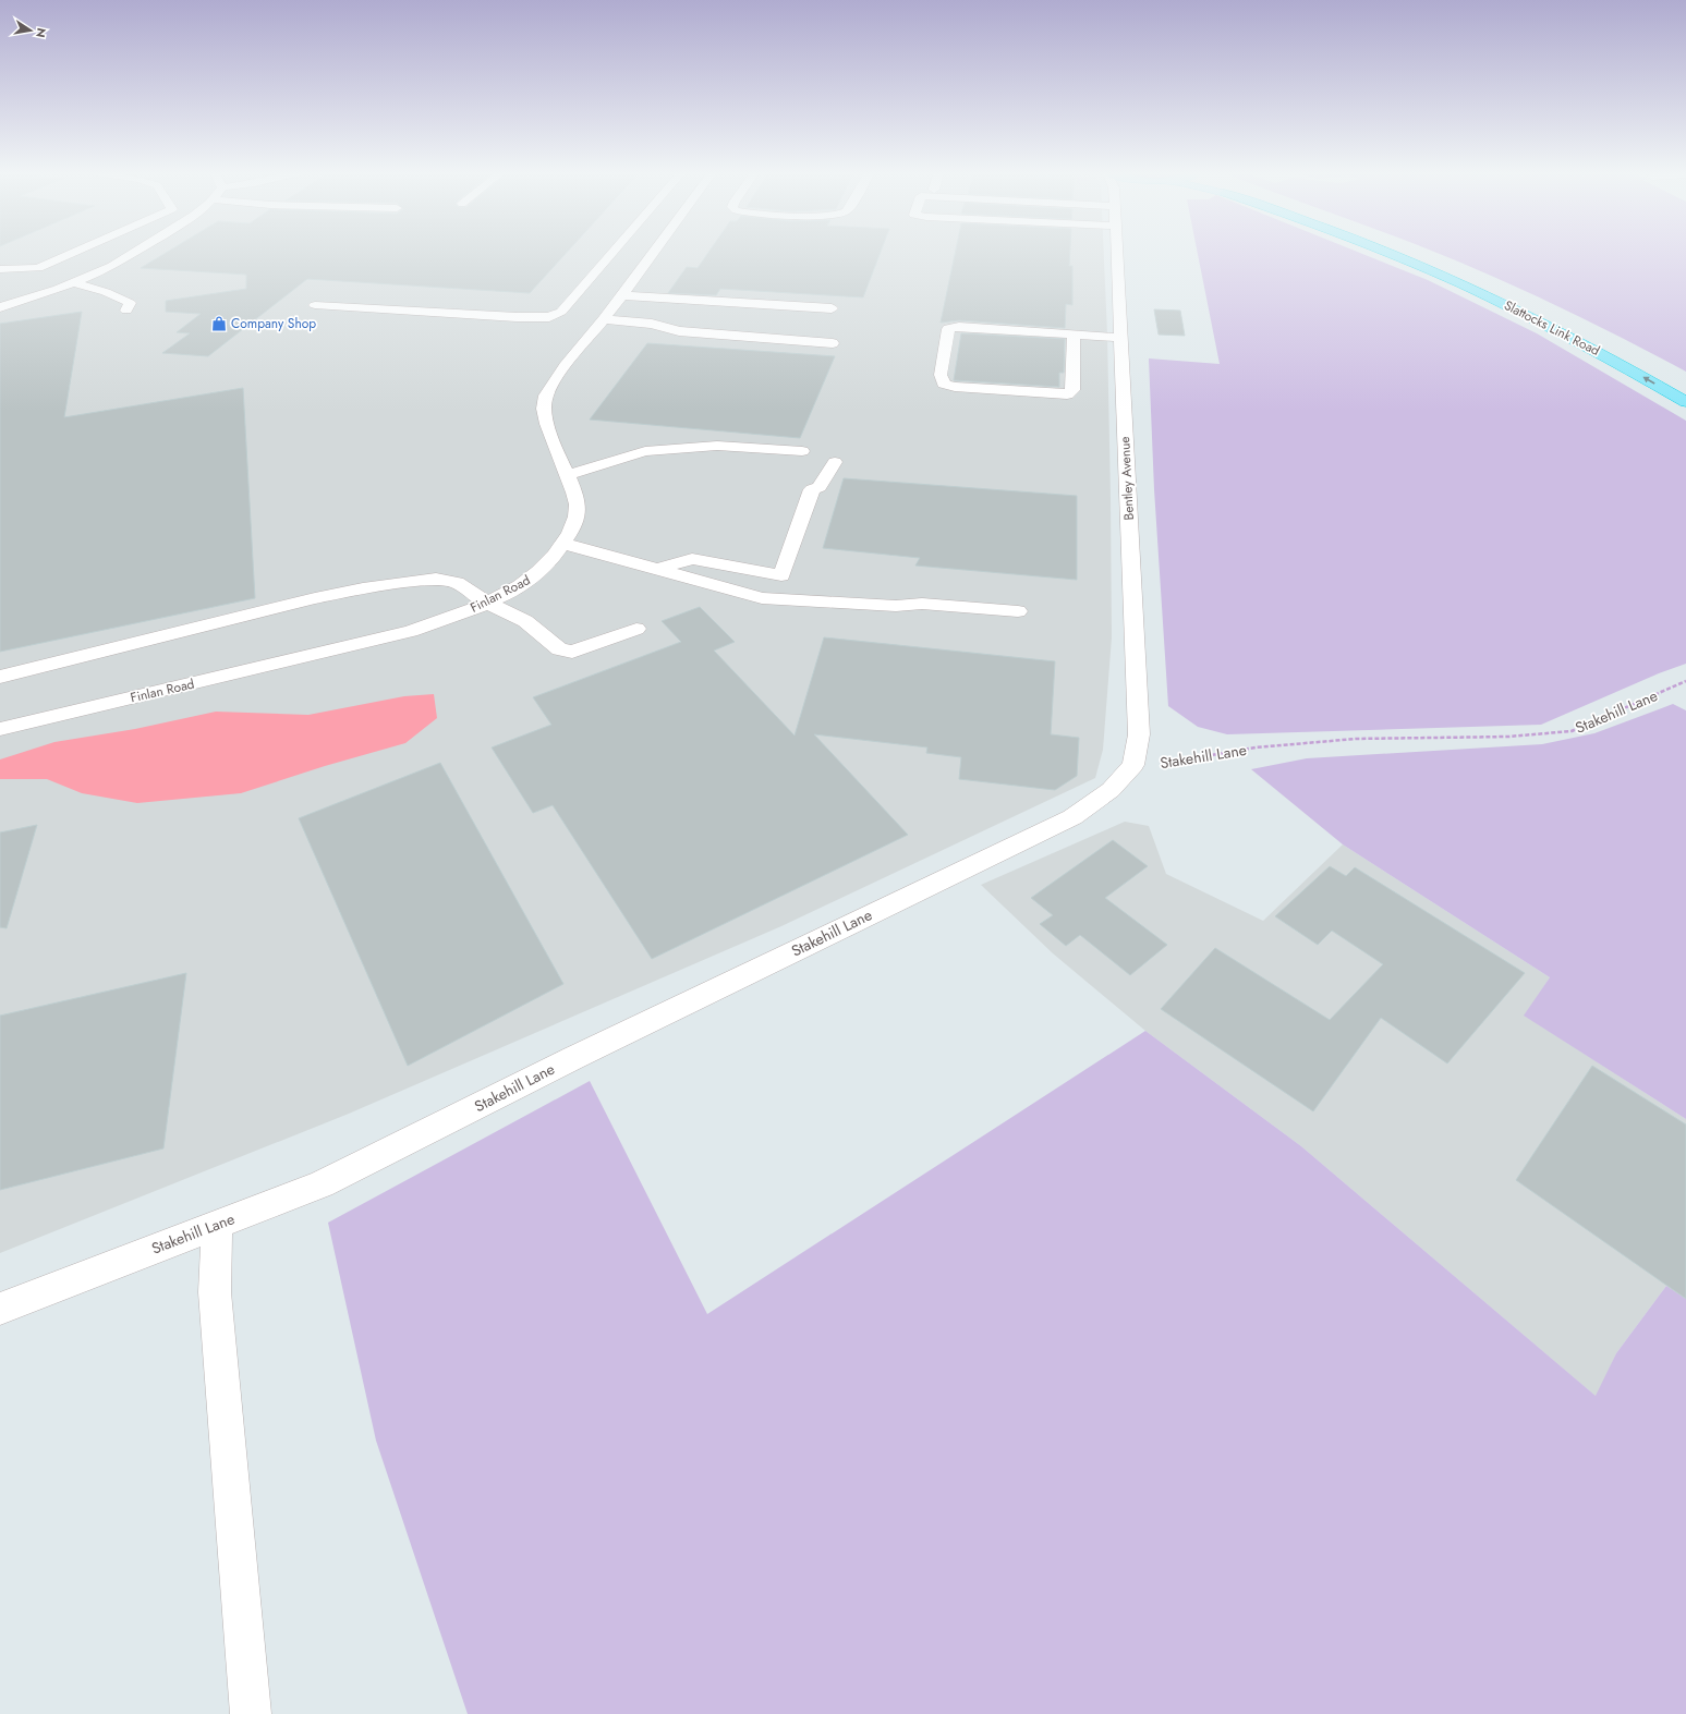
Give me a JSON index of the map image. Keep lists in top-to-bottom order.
{
  "streets": {
    "highway": ["Slattocks Link Road"],
    "street": ["Bentley Avenue", "Finlan Road", "Stakehill Lane"]
  },
  "crossings": [
    ["Bentley Avenue", "Stakehill Lane"]
  ],
  "one_way": ["Slattocks Link Road"],
  "places": {
    "shop": ["Company Shop"]
  },
  "north": "right"
}
